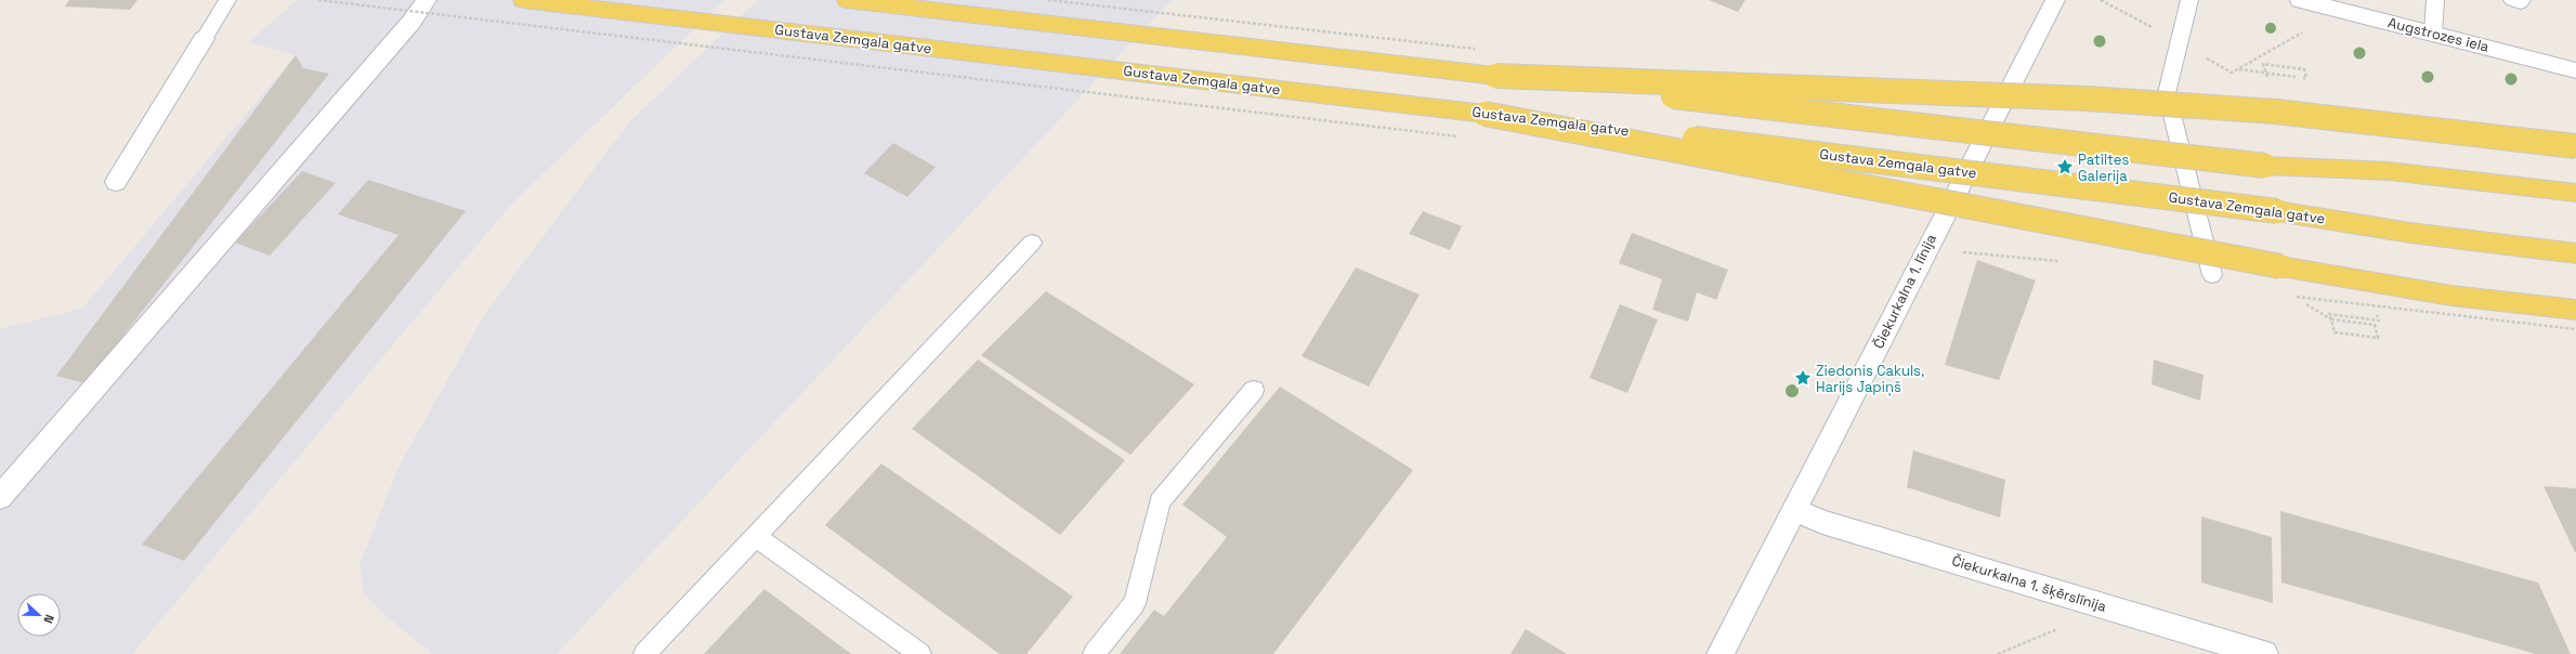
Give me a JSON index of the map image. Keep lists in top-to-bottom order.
{
  "streets": {
    "main road": ["Gustava Zemgala gatve"],
    "street": ["Augstrozes iela", "Čiekurkalna 1. līnija", "Čiekurkalna 1. šķērslīnija"]
  },
  "crossings": [
    ["Čiekurkalna 1. līnija", "Čiekurkalna 1. šķērslīnija"]
  ],
  "places": {
    "place": ["Patiltes Galerija", "Ziedonis Cakuls, Harijs Japiņš"]
  },
  "north": "right"
}
